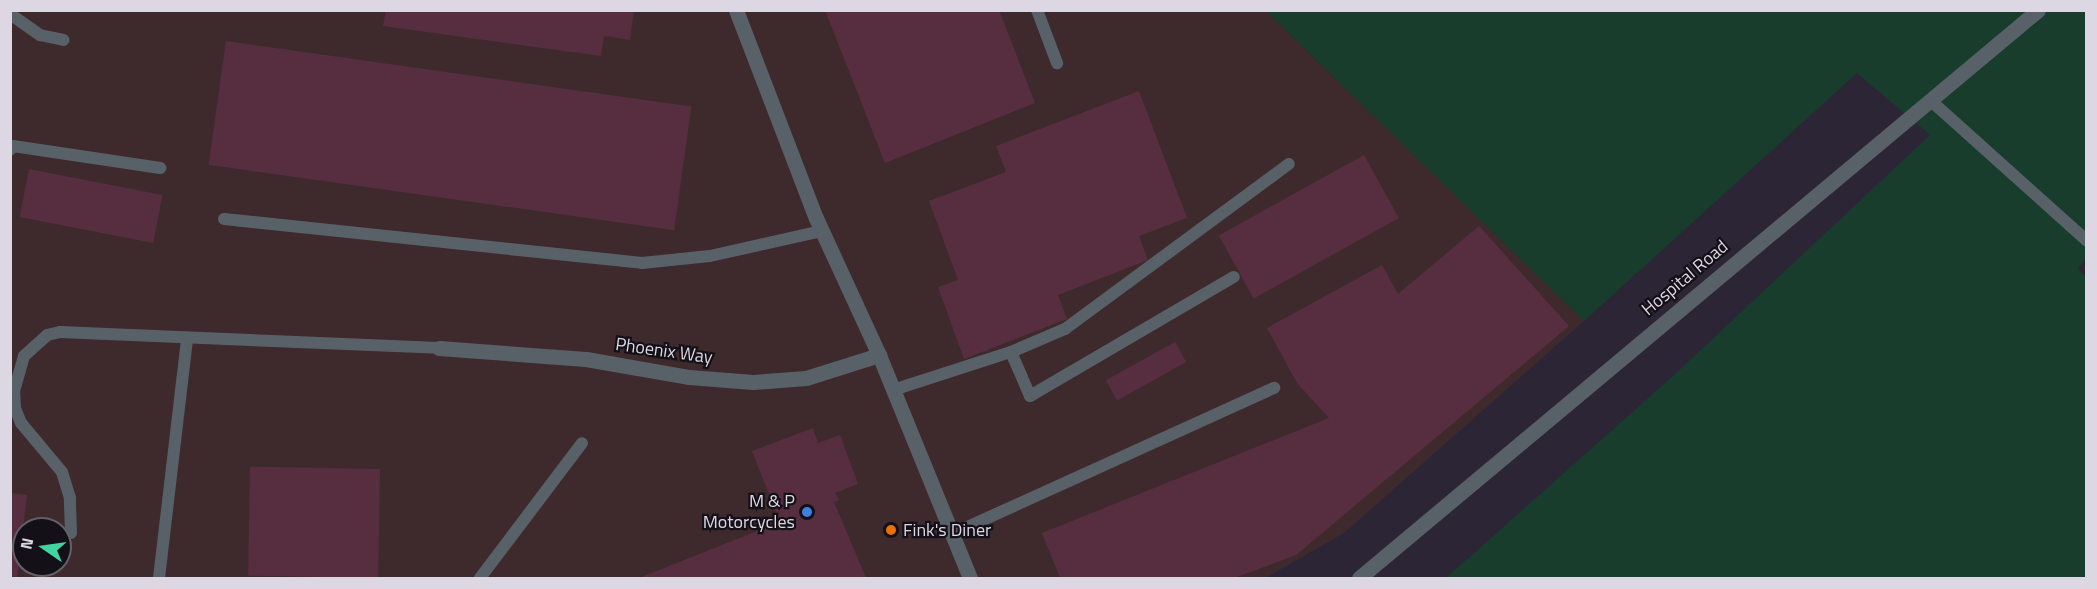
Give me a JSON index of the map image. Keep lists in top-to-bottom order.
{
  "streets": {
    "street": ["Hospital Road", "Phoenix Way"]
  },
  "places": ["M & P Motorcycles", "Fink's Diner"],
  "north": "left"
}
